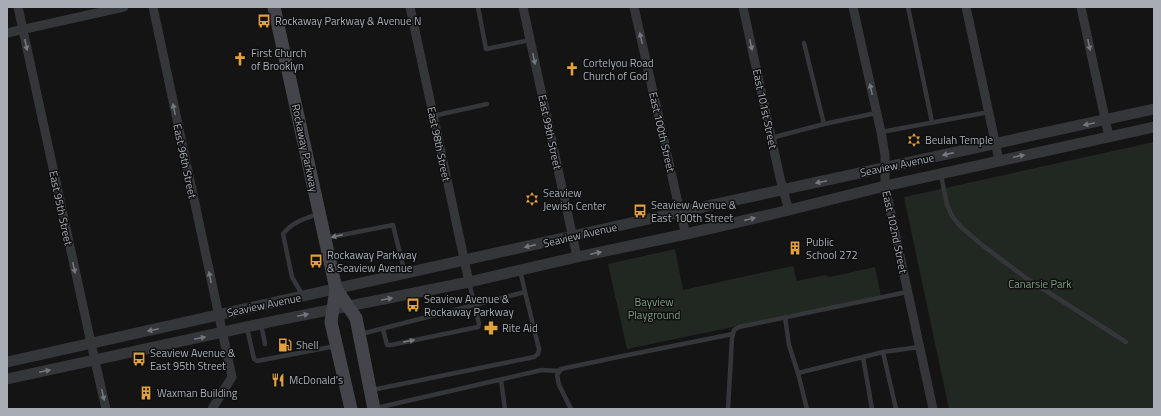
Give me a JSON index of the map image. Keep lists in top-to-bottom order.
{
  "streets": {
    "main road": ["Rockaway Parkway"],
    "street": [
      "East 101st Street",
      "East 99th Street",
      "East 100th Street",
      "East 98th Street",
      "East 96th Street",
      "Seaview Avenue",
      "East 95th Street",
      "East 102nd Street"
    ]
  },
  "crossings": [
    ["East 101st Street", "Seaview Avenue"],
    ["East 99th Street", "Seaview Avenue"],
    ["East 100th Street", "Seaview Avenue"],
    ["East 98th Street", "Seaview Avenue"],
    ["Rockaway Parkway", "Seaview Avenue"],
    ["East 96th Street", "Seaview Avenue"],
    ["Seaview Avenue", "East 95th Street"],
    ["Seaview Avenue", "East 102nd Street"]
  ],
  "one_way": [
    "East 101st Street",
    "East 99th Street",
    "East 100th Street",
    "East 96th Street",
    "East 95th Street"
  ],
  "parks": ["Canarsie Park", "Bayview Playground"],
  "places": {
    "bus stop": [
      "Rockaway Parkway & Avenue N",
      "Seaview Avenue & East 100th Street",
      "Rockaway Parkway & Seaview Avenue",
      "Seaview Avenue & Rockaway Parkway",
      "Seaview Avenue & East 95th Street"
    ],
    "church": ["First Church of Brooklyn", "Cortelyou Road Church of God"],
    "synagogue": ["Beulah Temple", "Seaview Jewish Center"],
    "building": ["Public School 272", "Waxman Building"],
    "pharmacy": ["Rite Aid"],
    "fuel station": ["Shell"],
    "restaurant": ["McDonald's"]
  }
}
